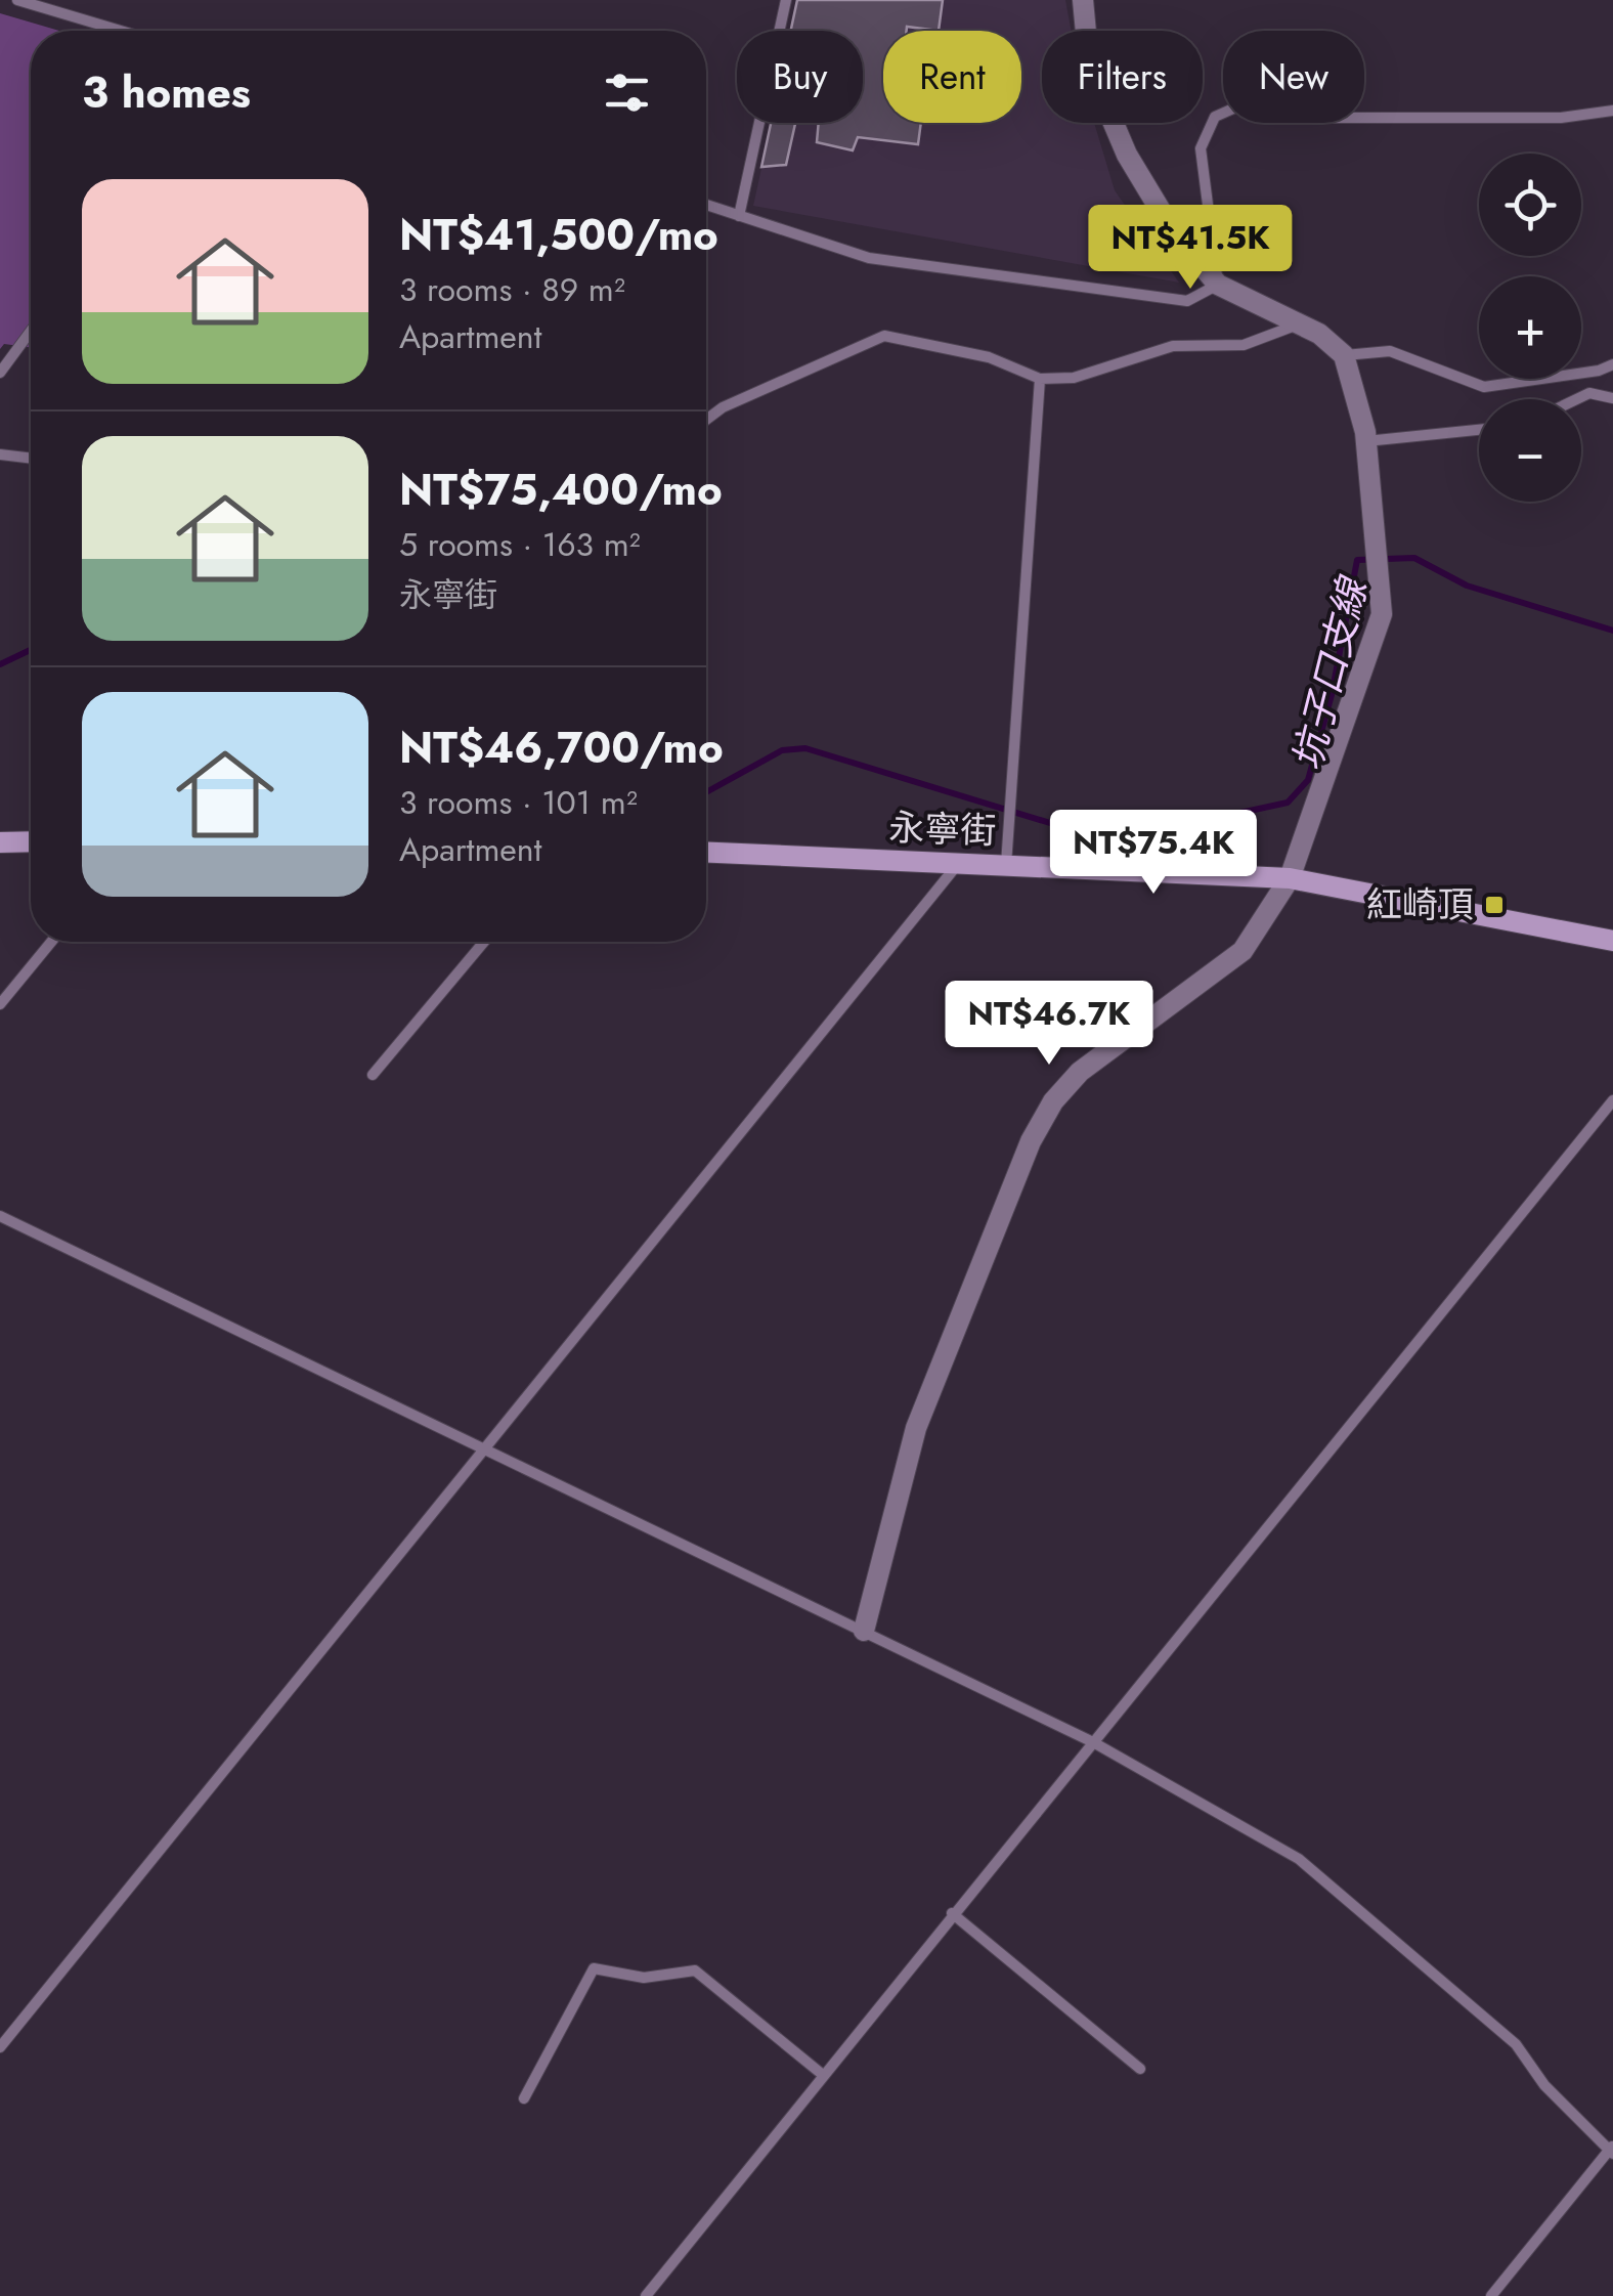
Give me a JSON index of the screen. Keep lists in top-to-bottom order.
{
  "streets": {
    "street": ["永寧街"]
  },
  "water": ["坑子口支線"],
  "places": {
    "transit": ["紅崎頂"]
  },
  "page": {
    "chip": [
      "Buy",
      "Rent",
      "Filters",
      "New"
    ],
    "heading": "3 homes",
    "map_buttons": ["+", "−"],
    "list": [
      {
        "name": "NT$41,500/mo",
        "note": "3 rooms · 89 m² · Apartment"
      },
      {
        "name": "NT$75,400/mo",
        "note": "5 rooms · 163 m² · 永寧街"
      },
      {
        "name": "NT$46,700/mo",
        "note": "3 rooms · 101 m² · Apartment"
      }
    ],
    "price": ["NT$41.5K", "NT$75.4K", "NT$46.7K"]
  }
}
